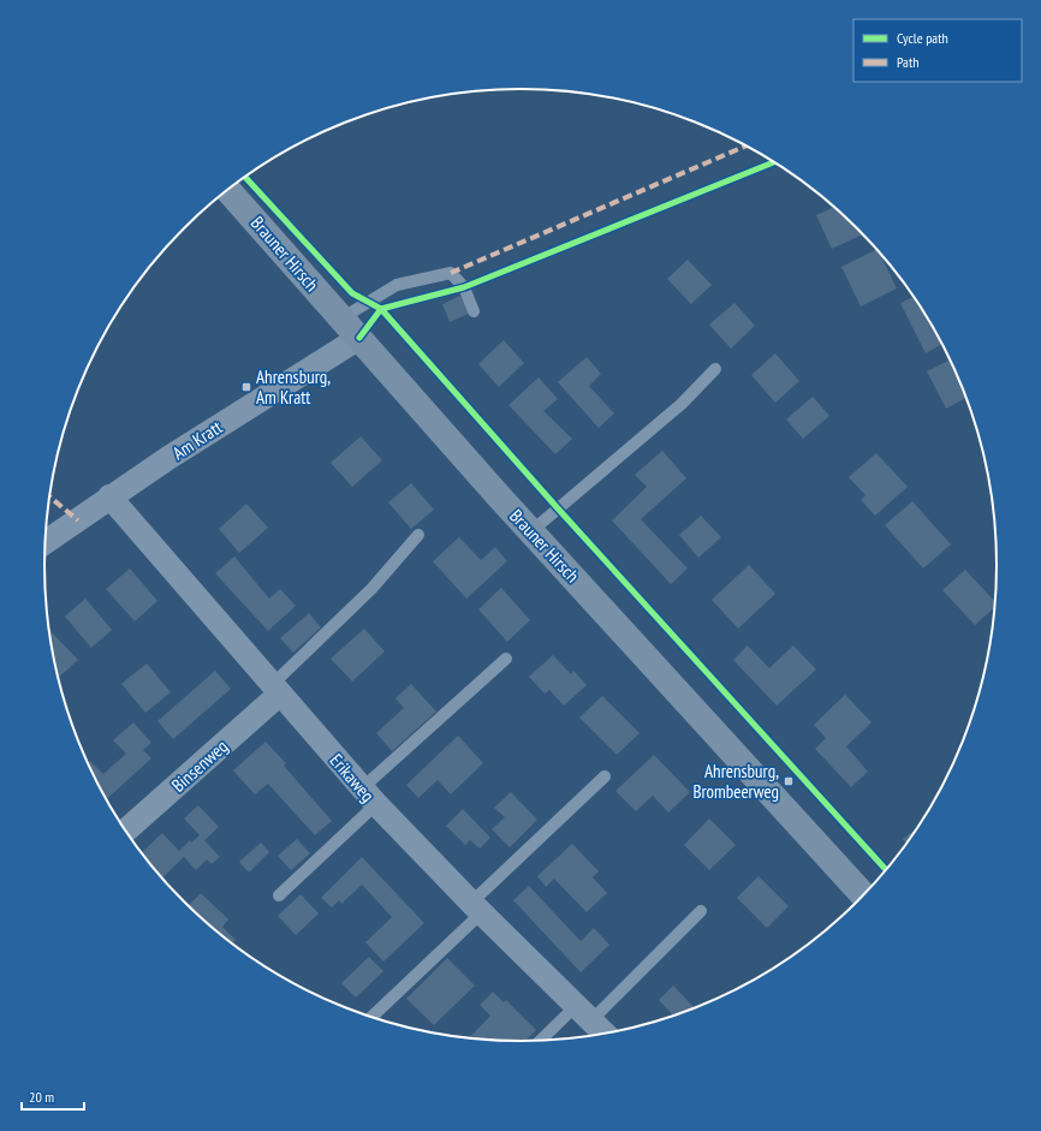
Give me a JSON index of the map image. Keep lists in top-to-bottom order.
{
  "streets": {
    "street": [
      "Brauner Hirsch",
      "Am Kratt",
      "Binsenweg",
      "Erikaweg"
    ]
  },
  "crossings": [
    ["Brauner Hirsch", "Am Kratt"],
    ["Am Kratt", "Erikaweg"],
    ["Binsenweg", "Erikaweg"]
  ],
  "places": {
    "transit": ["Ahrensburg, Am Kratt", "Ahrensburg, Brombeerweg"]
  },
  "legend": ["Cycle path", "Path"],
  "scale_bar": "20 m"
}
